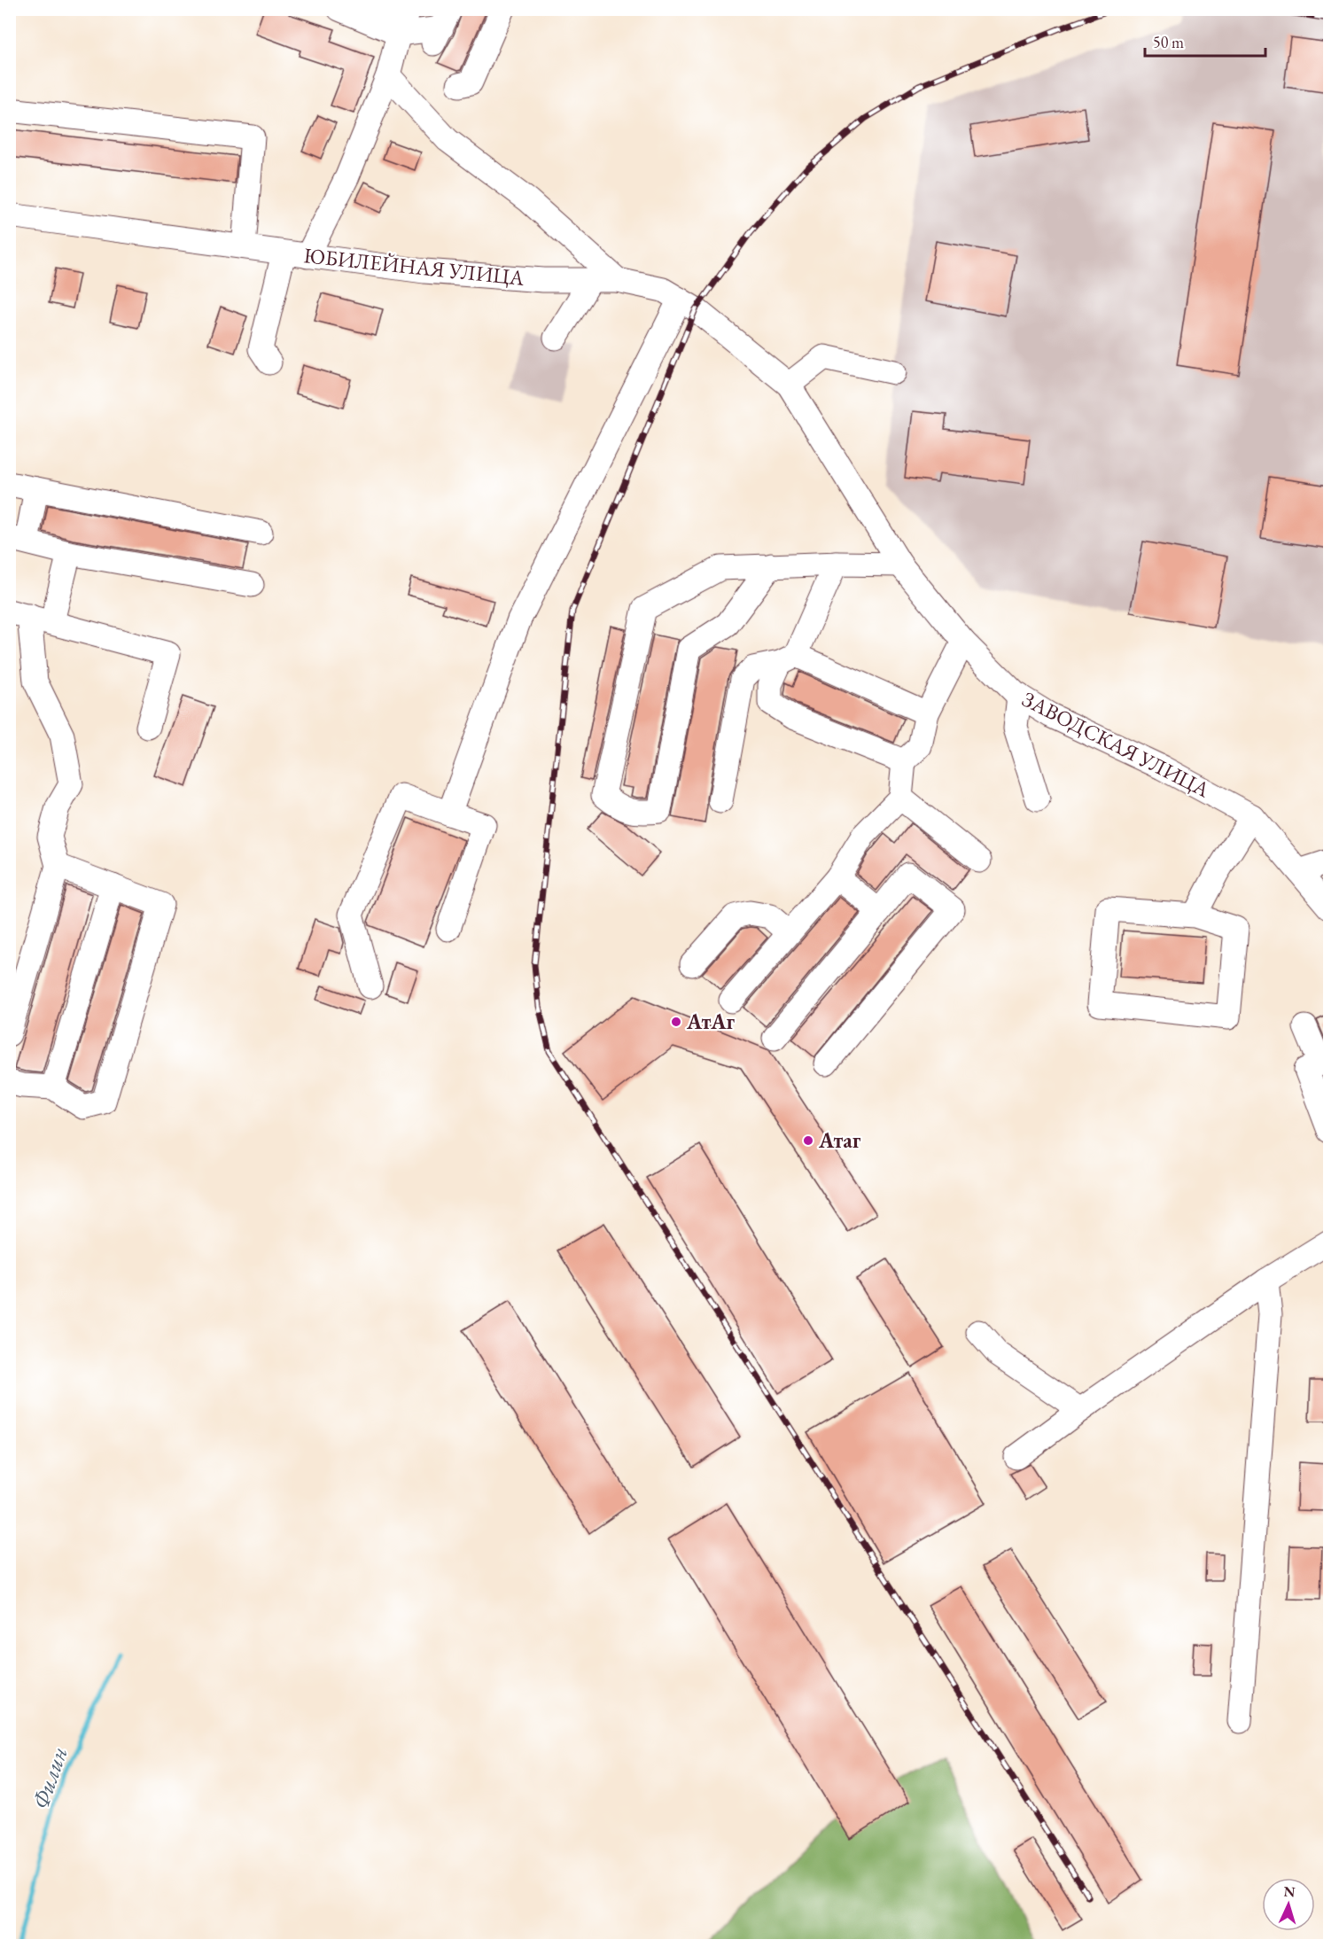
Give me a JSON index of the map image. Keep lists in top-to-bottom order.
{
  "streets": {
    "street": ["ЮБИЛЕЙНАЯ УЛИЦА", "ЗАВОДСКАЯ УЛИЦА"]
  },
  "crossings": [
    ["ЮБИЛЕЙНАЯ УЛИЦА", "ЗАВОДСКАЯ УЛИЦА"]
  ],
  "water": ["Филин"],
  "places": ["АтАг", "Атаг"],
  "scale_bar": "50 m",
  "north": "top"
}
